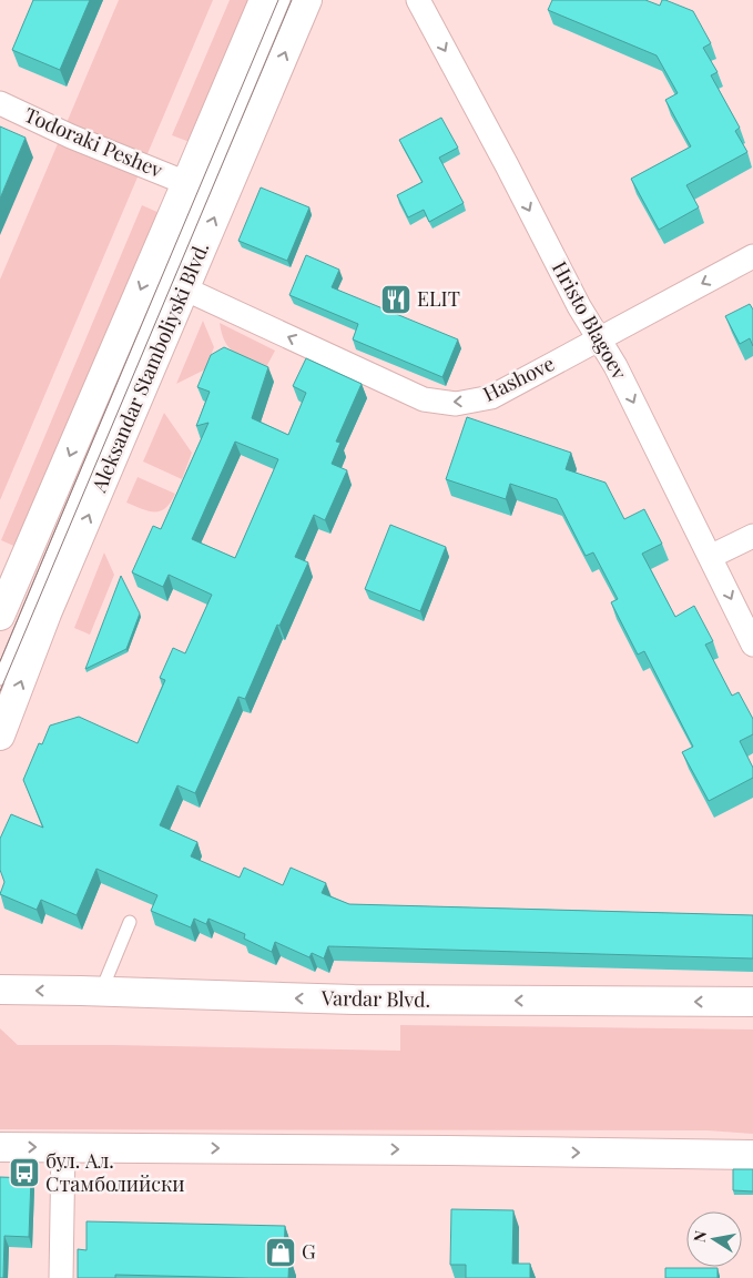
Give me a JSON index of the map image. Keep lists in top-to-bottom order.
{
  "streets": {
    "street": [
      "Todoraki Peshev",
      "Hristo Blagoev",
      "Aleksandar Stamboliyski Blvd.",
      "Hashove",
      "Vardar Blvd."
    ]
  },
  "crossings": [
    ["Todoraki Peshev", "Aleksandar Stamboliyski Blvd."],
    ["Hristo Blagoev", "Hashove"],
    ["Aleksandar Stamboliyski Blvd.", "Hashove"]
  ],
  "one_way": ["Hristo Blagoev", "Hashove"],
  "places": {
    "restaurant": ["ELIT"],
    "bus stop": ["бул. Ал. Стамболийски"],
    "shop": ["G"]
  },
  "north": "left"
}
